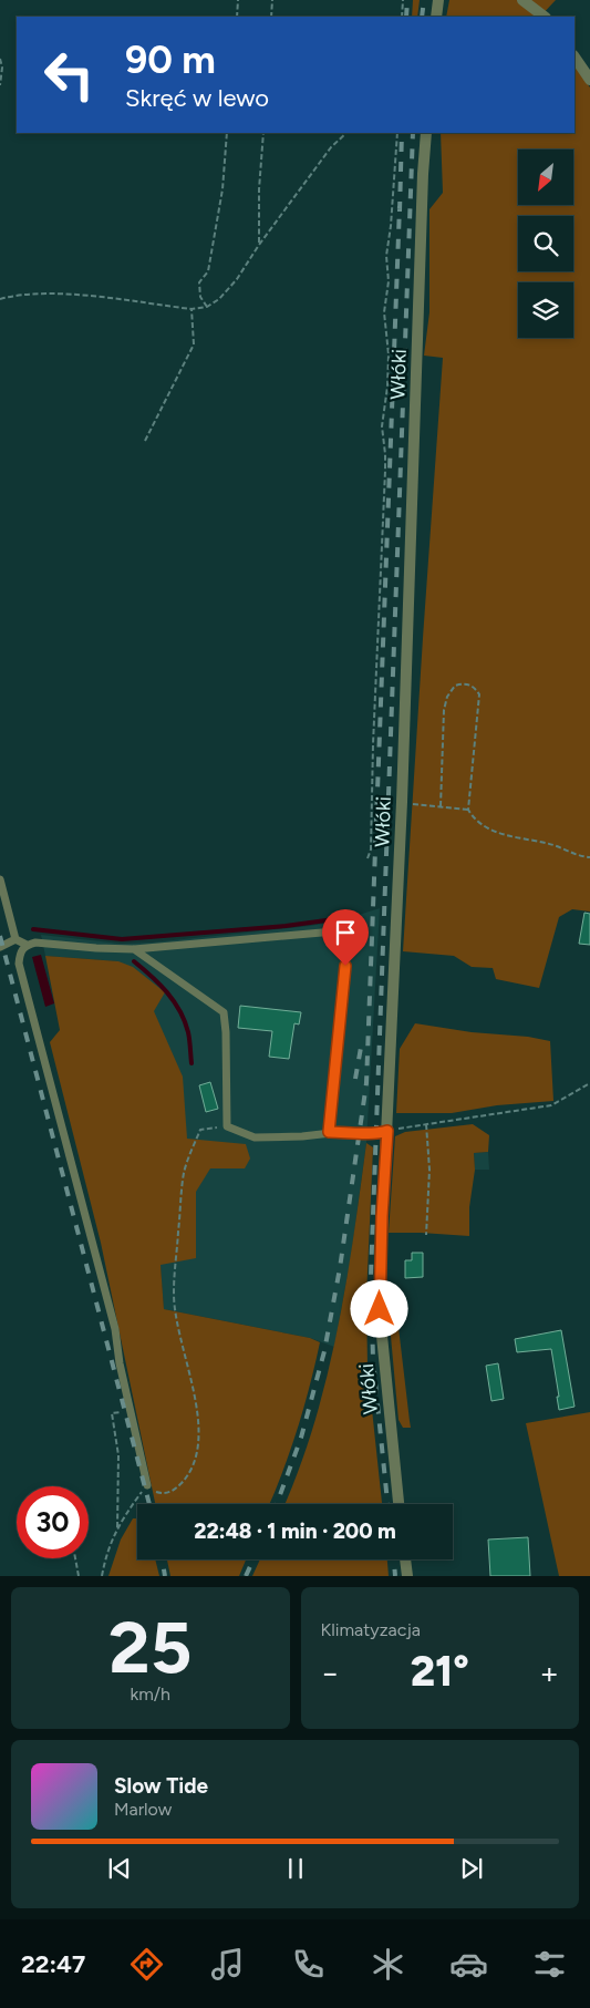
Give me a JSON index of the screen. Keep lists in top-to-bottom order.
{
  "streets": {
    "street": ["Włóki"]
  },
  "north": "bottom left",
  "page": {
    "turn": ["90 m", "Skręć w lewo"],
    "limit": "30",
    "trip": "22:48 · 1 min · 200 m",
    "tile": [
      ["25", "km/h"],
      "Klimatyzacja"
    ],
    "heat": ["−", "21°", "+"],
    "song": ["Slow Tide", "Marlow"],
    "tabs": "22:47"
  }
}
